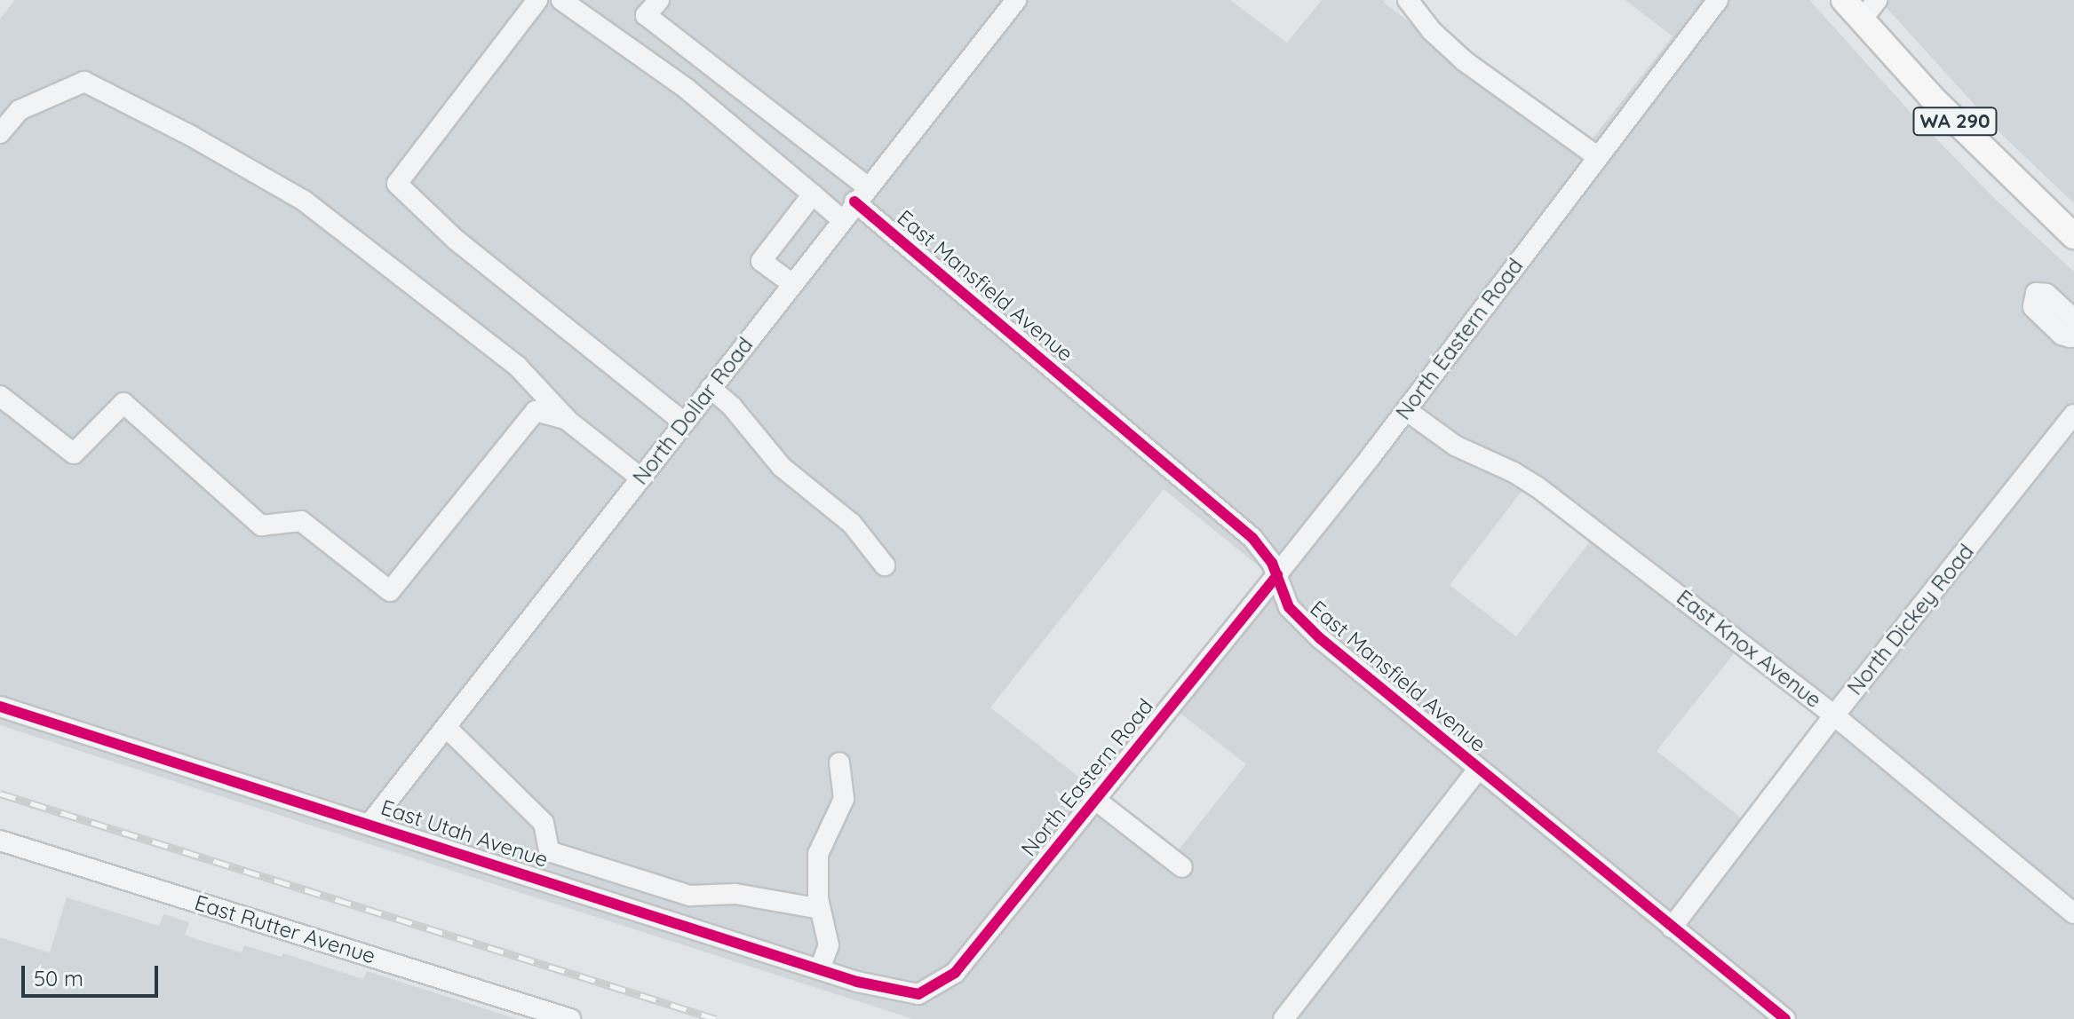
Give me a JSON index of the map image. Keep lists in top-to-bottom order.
{
  "streets": {
    "main road": ["WA 290"],
    "street": [
      "East Mansfield Avenue",
      "North Eastern Road",
      "North Dollar Road",
      "North Dickey Road",
      "East Knox Avenue",
      "East Utah Avenue",
      "East Rutter Avenue"
    ]
  },
  "crossings": [
    ["East Mansfield Avenue", "North Eastern Road"],
    ["East Mansfield Avenue", "North Dollar Road"],
    ["East Mansfield Avenue", "North Dickey Road"],
    ["North Eastern Road", "East Knox Avenue"],
    ["North Eastern Road", "East Utah Avenue"],
    ["North Dollar Road", "East Utah Avenue"],
    ["North Dickey Road", "East Knox Avenue"]
  ],
  "scale_bar": "50 m"
}
